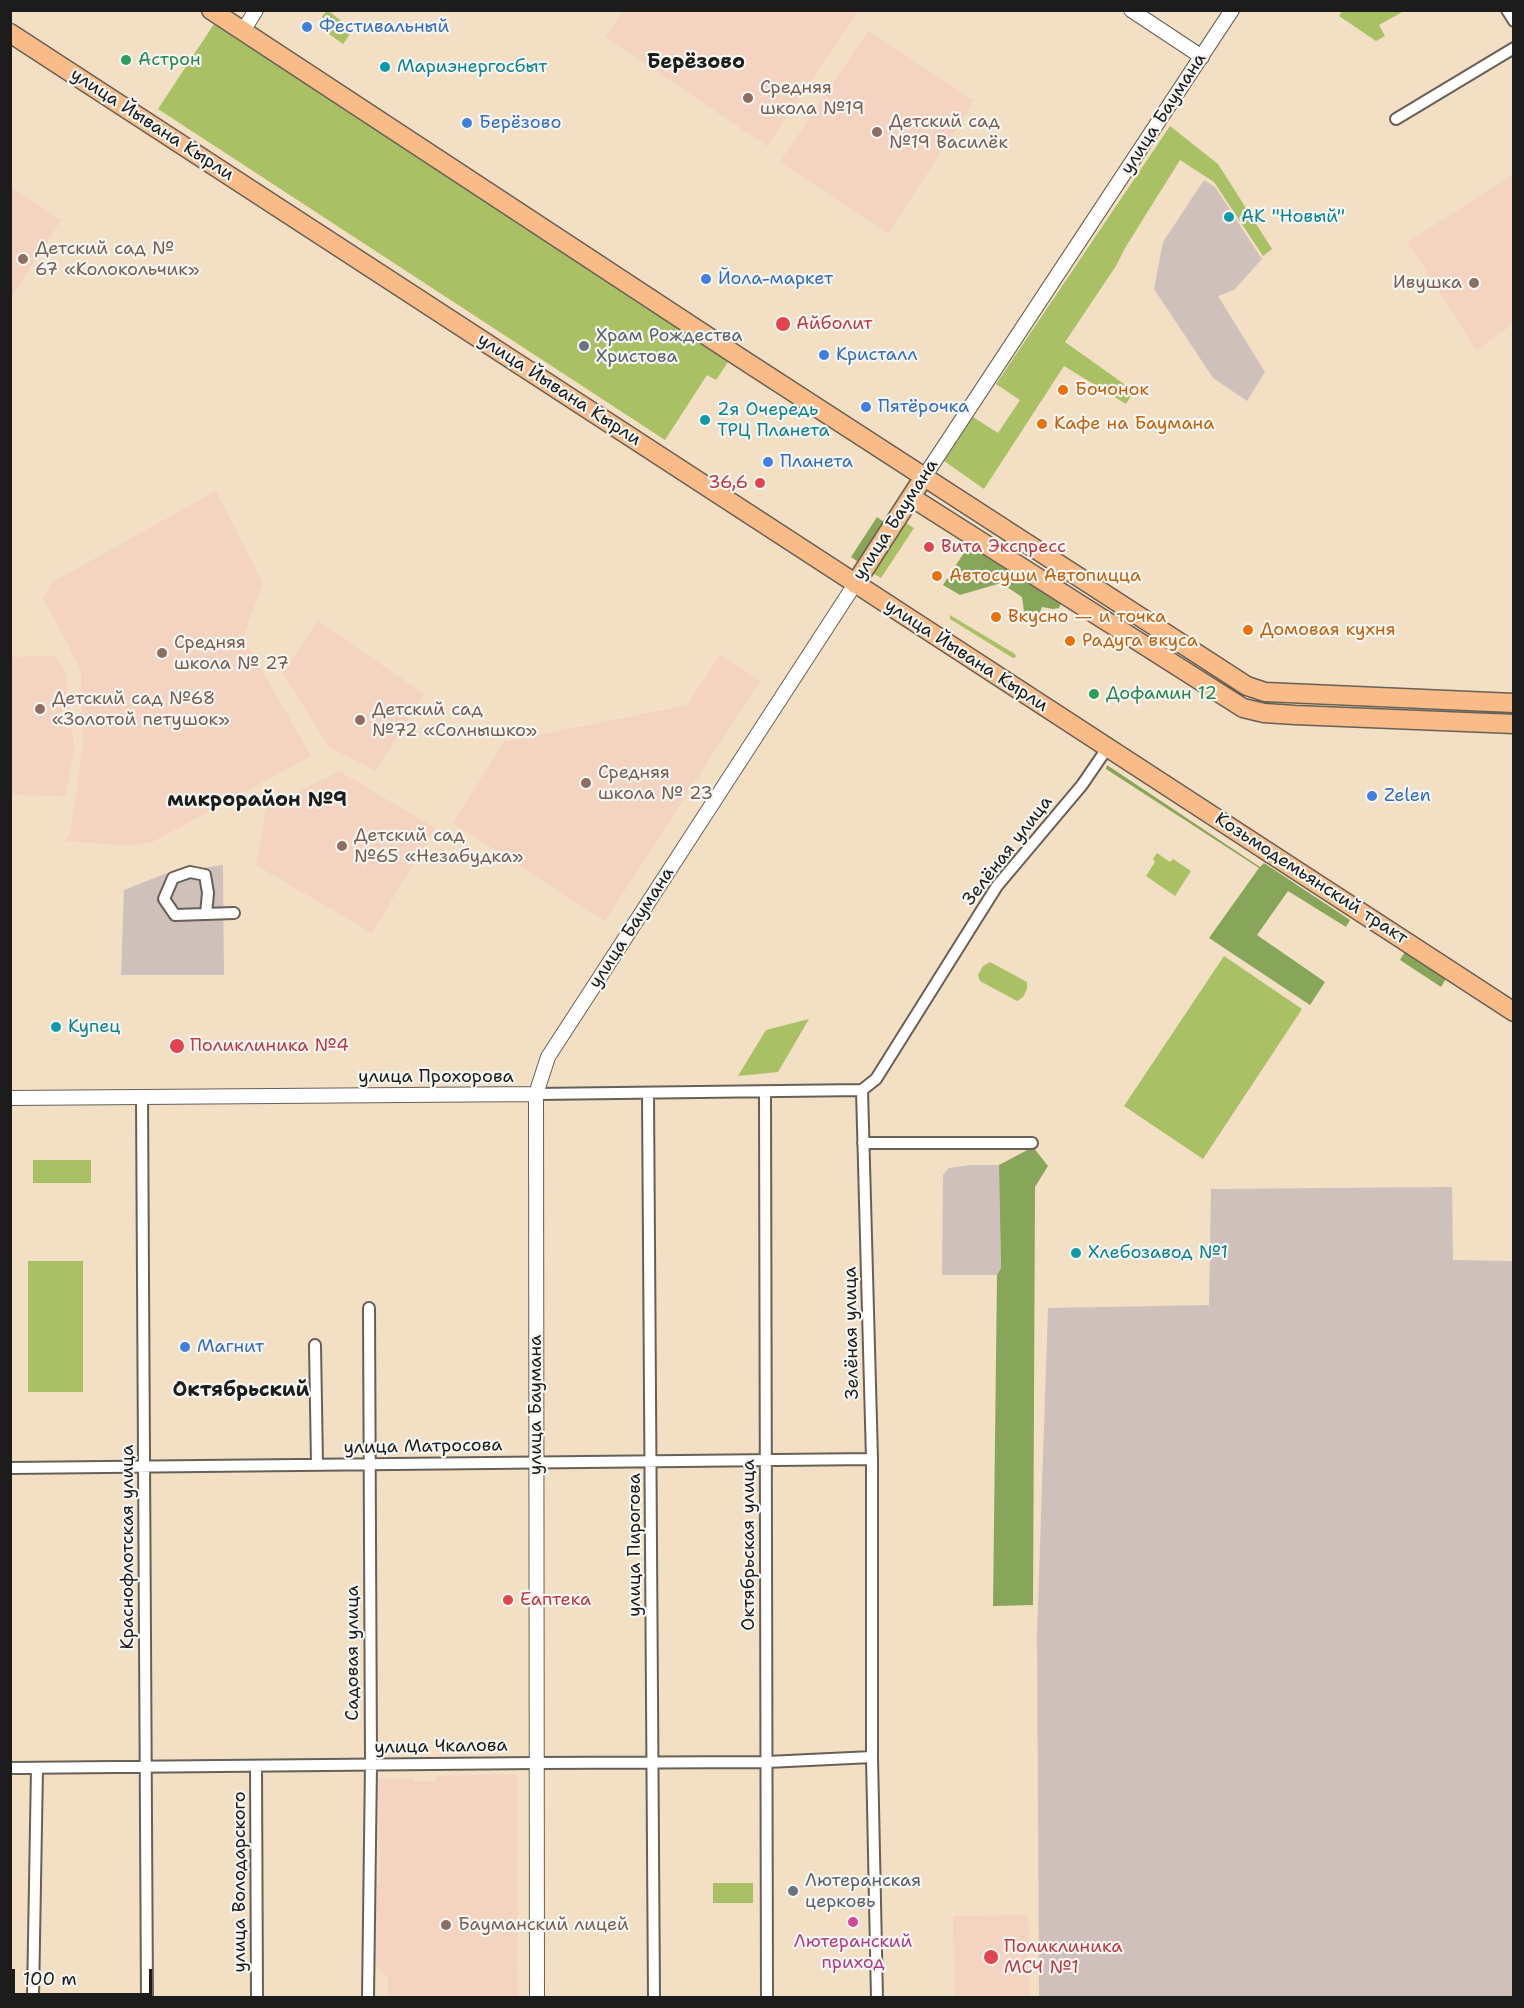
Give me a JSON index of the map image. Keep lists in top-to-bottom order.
{
  "streets": {
    "main road": ["улица Баумана", "улица Йывана Кырли", "Козьмодемьянский тракт"],
    "street": [
      "Зелёная улица",
      "улица Прохорова",
      "улица Матросова",
      "улица Пирогова",
      "Октябрьская улица",
      "Краснофлотская улица",
      "Садовая улица",
      "улица Чкалова",
      "улица Володарского"
    ]
  },
  "crossings": [
    ["улица Баумана", "улица Йывана Кырли"],
    ["улица Баумана", "улица Прохорова"],
    ["улица Баумана", "улица Матросова"],
    ["улица Баумана", "улица Чкалова"],
    ["улица Йывана Кырли", "Зелёная улица"],
    ["улица Йывана Кырли", "Козьмодемьянский тракт"],
    ["Зелёная улица", "Козьмодемьянский тракт"],
    ["Зелёная улица", "улица Прохорова"],
    ["Зелёная улица", "улица Матросова"],
    ["Зелёная улица", "улица Чкалова"],
    ["улица Прохорова", "улица Пирогова"],
    ["улица Прохорова", "Октябрьская улица"],
    ["улица Прохорова", "Краснофлотская улица"],
    ["улица Матросова", "улица Пирогова"],
    ["улица Матросова", "Октябрьская улица"],
    ["улица Матросова", "Краснофлотская улица"],
    ["улица Матросова", "Садовая улица"],
    ["улица Пирогова", "улица Чкалова"],
    ["Октябрьская улица", "улица Чкалова"],
    ["Краснофлотская улица", "улица Чкалова"],
    ["Садовая улица", "улица Чкалова"],
    ["улица Чкалова", "улица Володарского"]
  ],
  "districts": ["Берёзово", "микрорайон №9", "Октябрьский"],
  "places": [
    "Фестивальный",
    "Астрон",
    "Мариэнергосбыт",
    "Средняя школа №19",
    "Берёзово",
    "Детский сад №19 Василёк",
    "АК \"Новый\"",
    "Детский сад № 67 «Колокольчик»",
    "Йола-маркет",
    "Ивушка",
    "Айболит",
    "Храм Рождества Христова",
    "Кристалл",
    "Бочонок",
    "Пятёрочка",
    "2я Очередь ТРЦ Планета",
    "Кафе на Баумана",
    "Планета",
    "36,6",
    "Вита Экспресс",
    "Автосуши Автопицца",
    "Вкусно — и точка",
    "Домовая кухня",
    "Радуга вкуса",
    "Средняя школа № 27",
    "Дофамин 12",
    "Детский сад №68 «Золотой петушок»",
    "Детский сад №72 «Солнышко»",
    "Средняя школа № 23",
    "Zelen",
    "Детский сад №65 «Незабудка»",
    "Купец",
    "Поликлиника №4",
    "Хлебозавод №1",
    "Магнит",
    "Еаптека",
    "Лютеранская церковь",
    "Лютеранский приход",
    "Бауманский лицей",
    "Поликлиника МСЧ №1"
  ],
  "scale_bar": "100 m"
}
